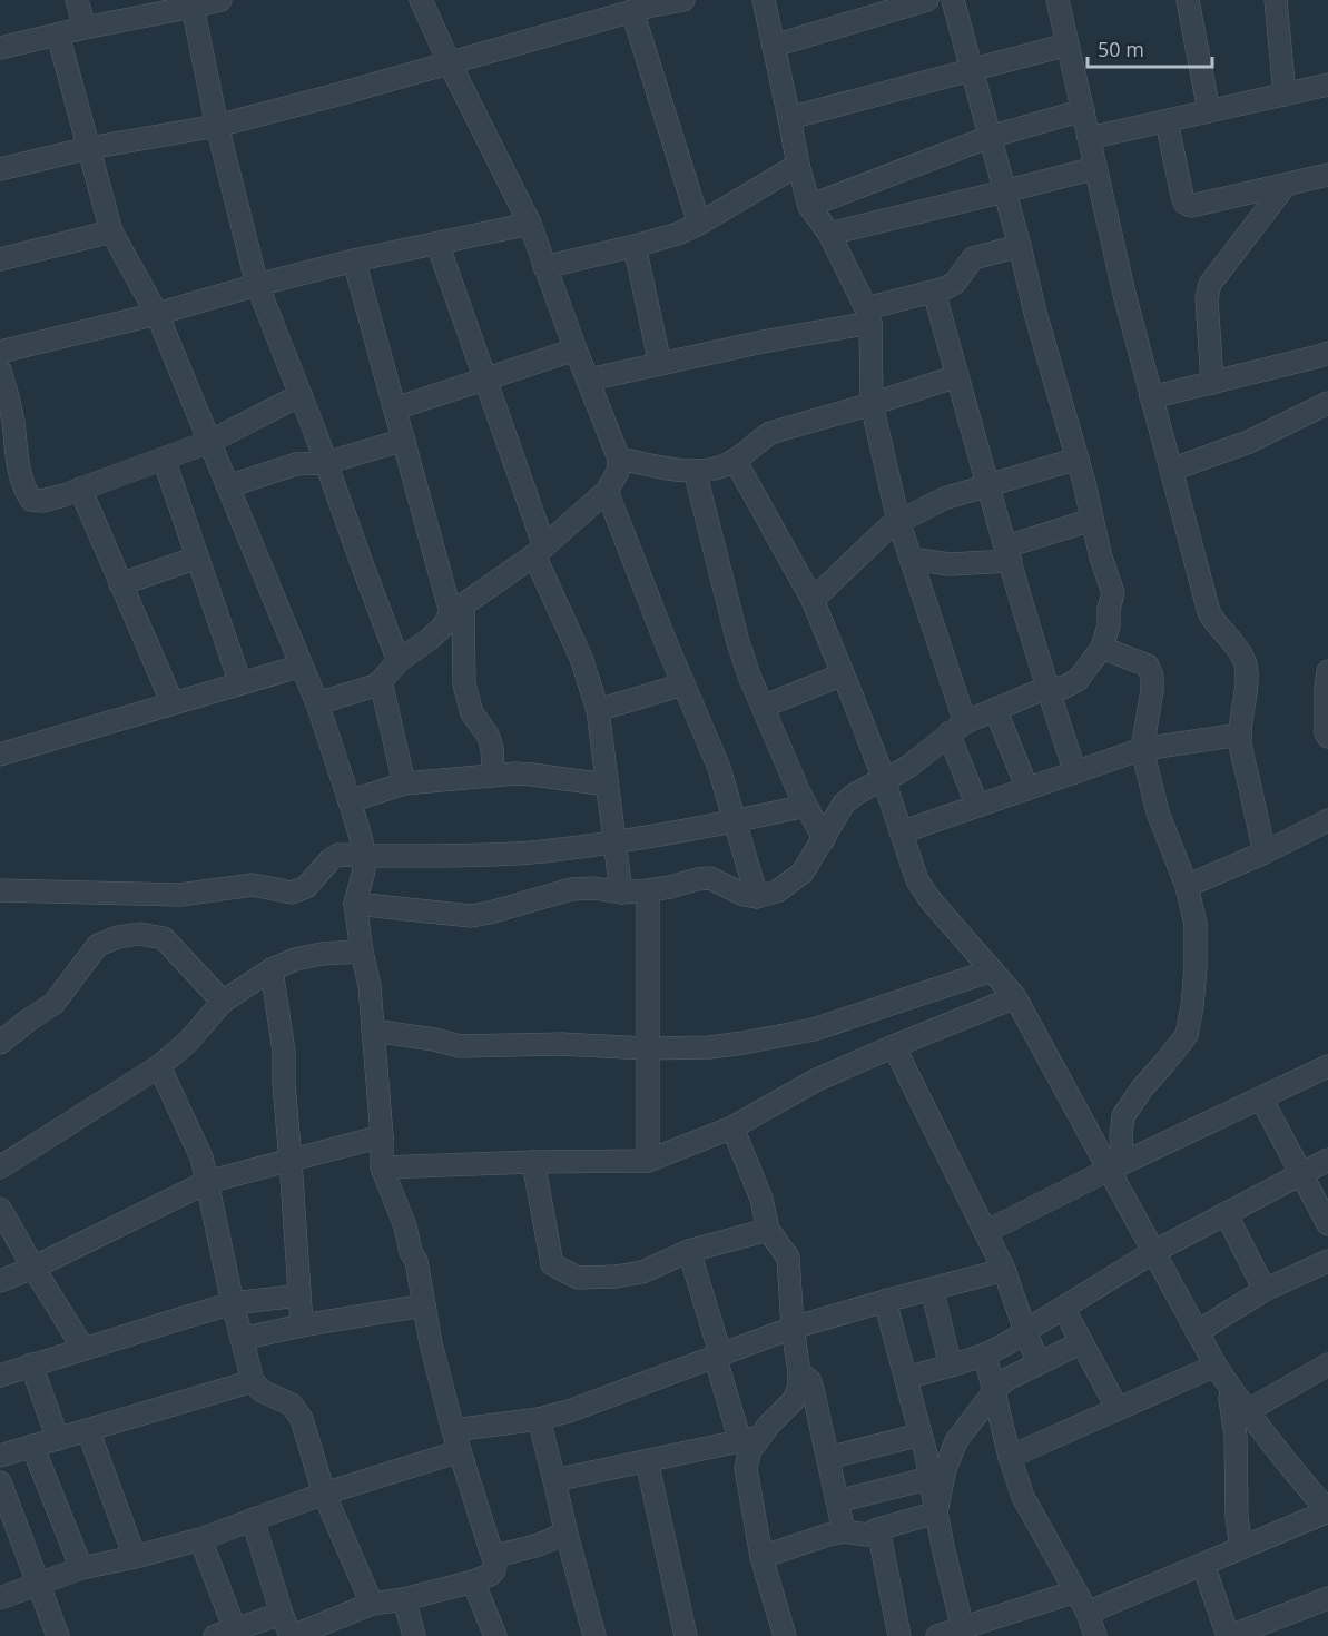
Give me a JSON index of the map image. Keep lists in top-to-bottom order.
{
  "scale_bar": "50 m"
}
